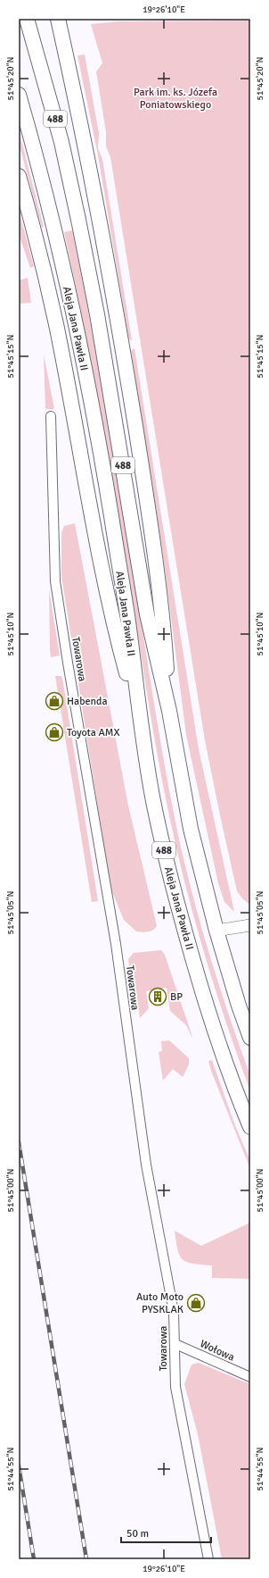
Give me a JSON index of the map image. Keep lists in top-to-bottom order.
{
  "streets": {
    "main road": ["488", "Aleja Jana Pawła II"],
    "street": ["Towarowa", "Wołowa"]
  },
  "crossings": [
    ["Towarowa", "Wołowa"]
  ],
  "parks": ["Park im. ks. Józefa Poniatowskiego"],
  "places": {
    "shop": ["Habenda", "Toyota AMX", "Auto Moto PYSKLAK"],
    "building": ["BP"]
  },
  "scale_bar": "50 m",
  "coordinates": [
    "19°26'10\"E",
    "51°45'20\"N",
    "51°45'15\"N",
    "51°45'10\"N",
    "51°45'05\"N",
    "51°45'00\"N",
    "51°44'55\"N"
  ]
}
